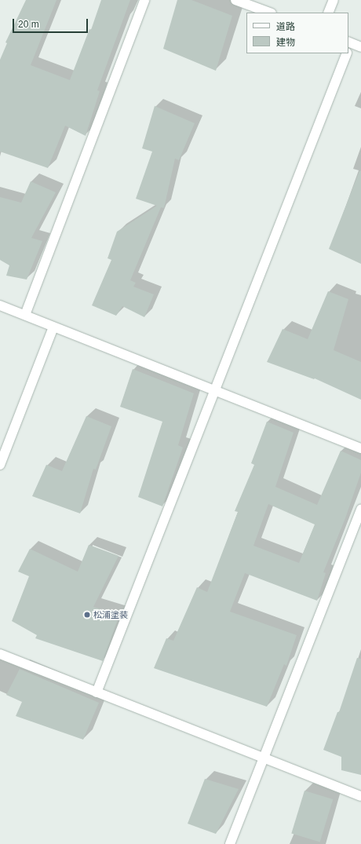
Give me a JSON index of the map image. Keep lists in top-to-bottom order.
{
  "places": ["松浦塗装"],
  "legend": ["道路", "建物"],
  "scale_bar": "20 m"
}
